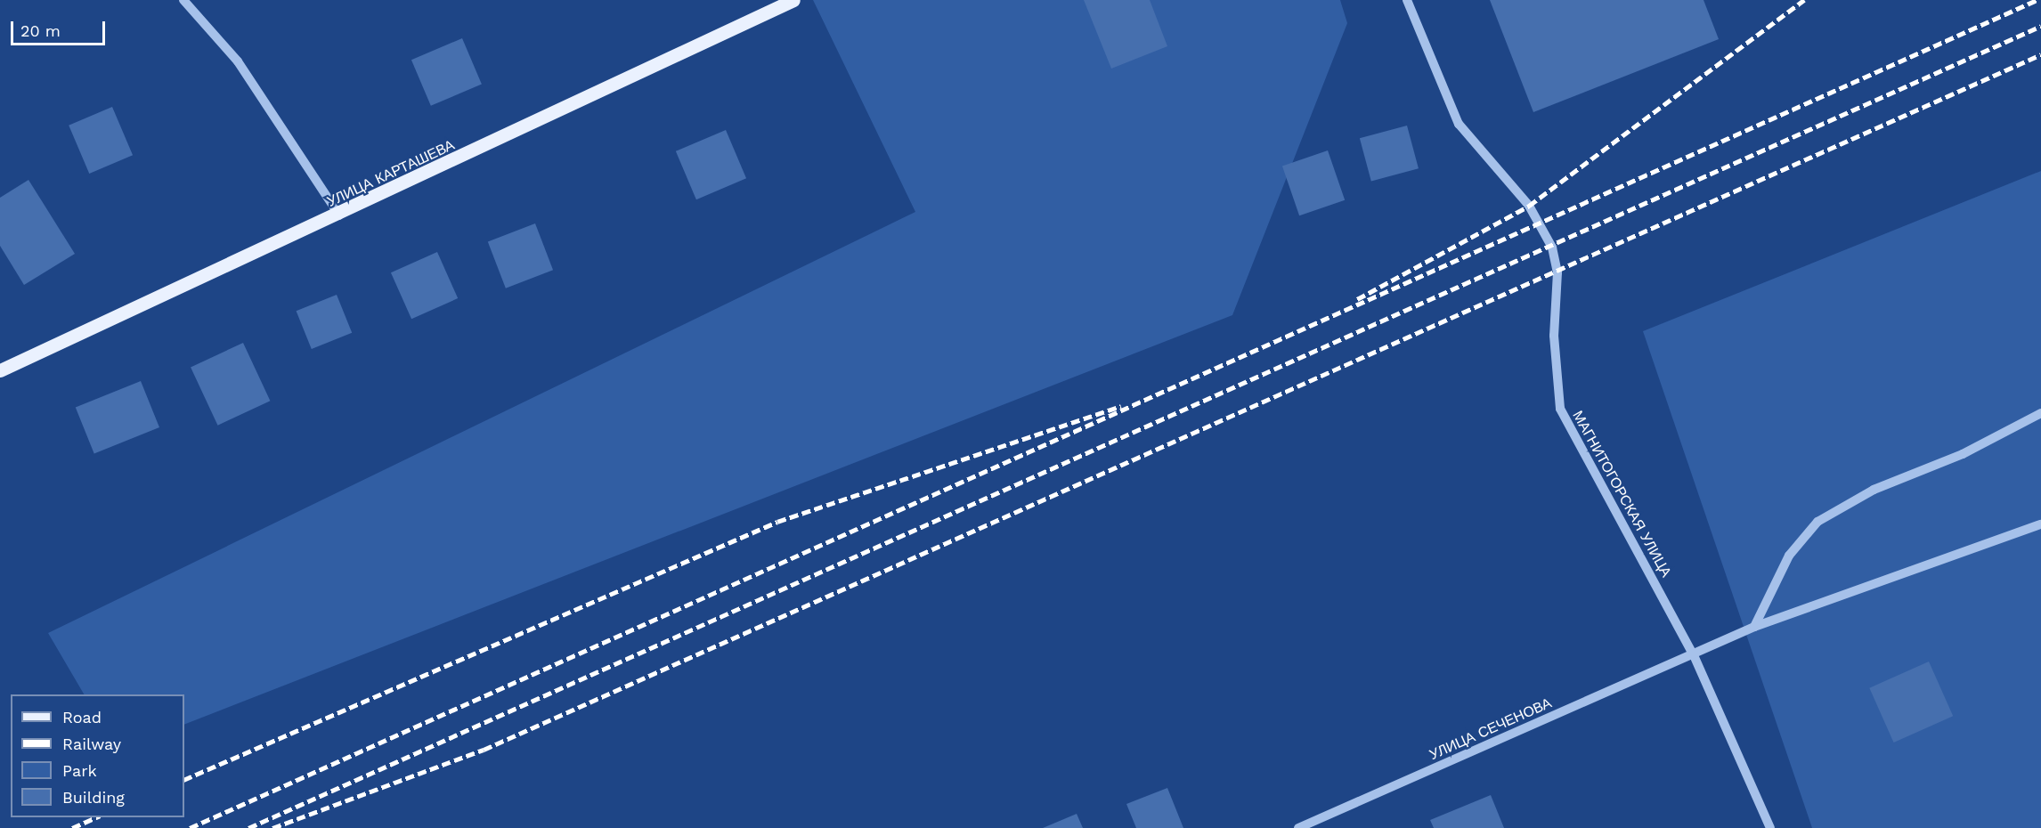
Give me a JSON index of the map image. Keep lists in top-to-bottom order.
{
  "streets": {
    "main road": ["УЛИЦА КАРТАШЕВА"],
    "street": ["МАГНИТОГОРСКАЯ УЛИЦА", "УЛИЦА СЕЧЕНОВА"]
  },
  "crossings": [
    ["МАГНИТОГОРСКАЯ УЛИЦА", "УЛИЦА СЕЧЕНОВА"]
  ],
  "legend": [
    "Road",
    "Railway",
    "Park",
    "Building"
  ],
  "scale_bar": "20 m"
}
